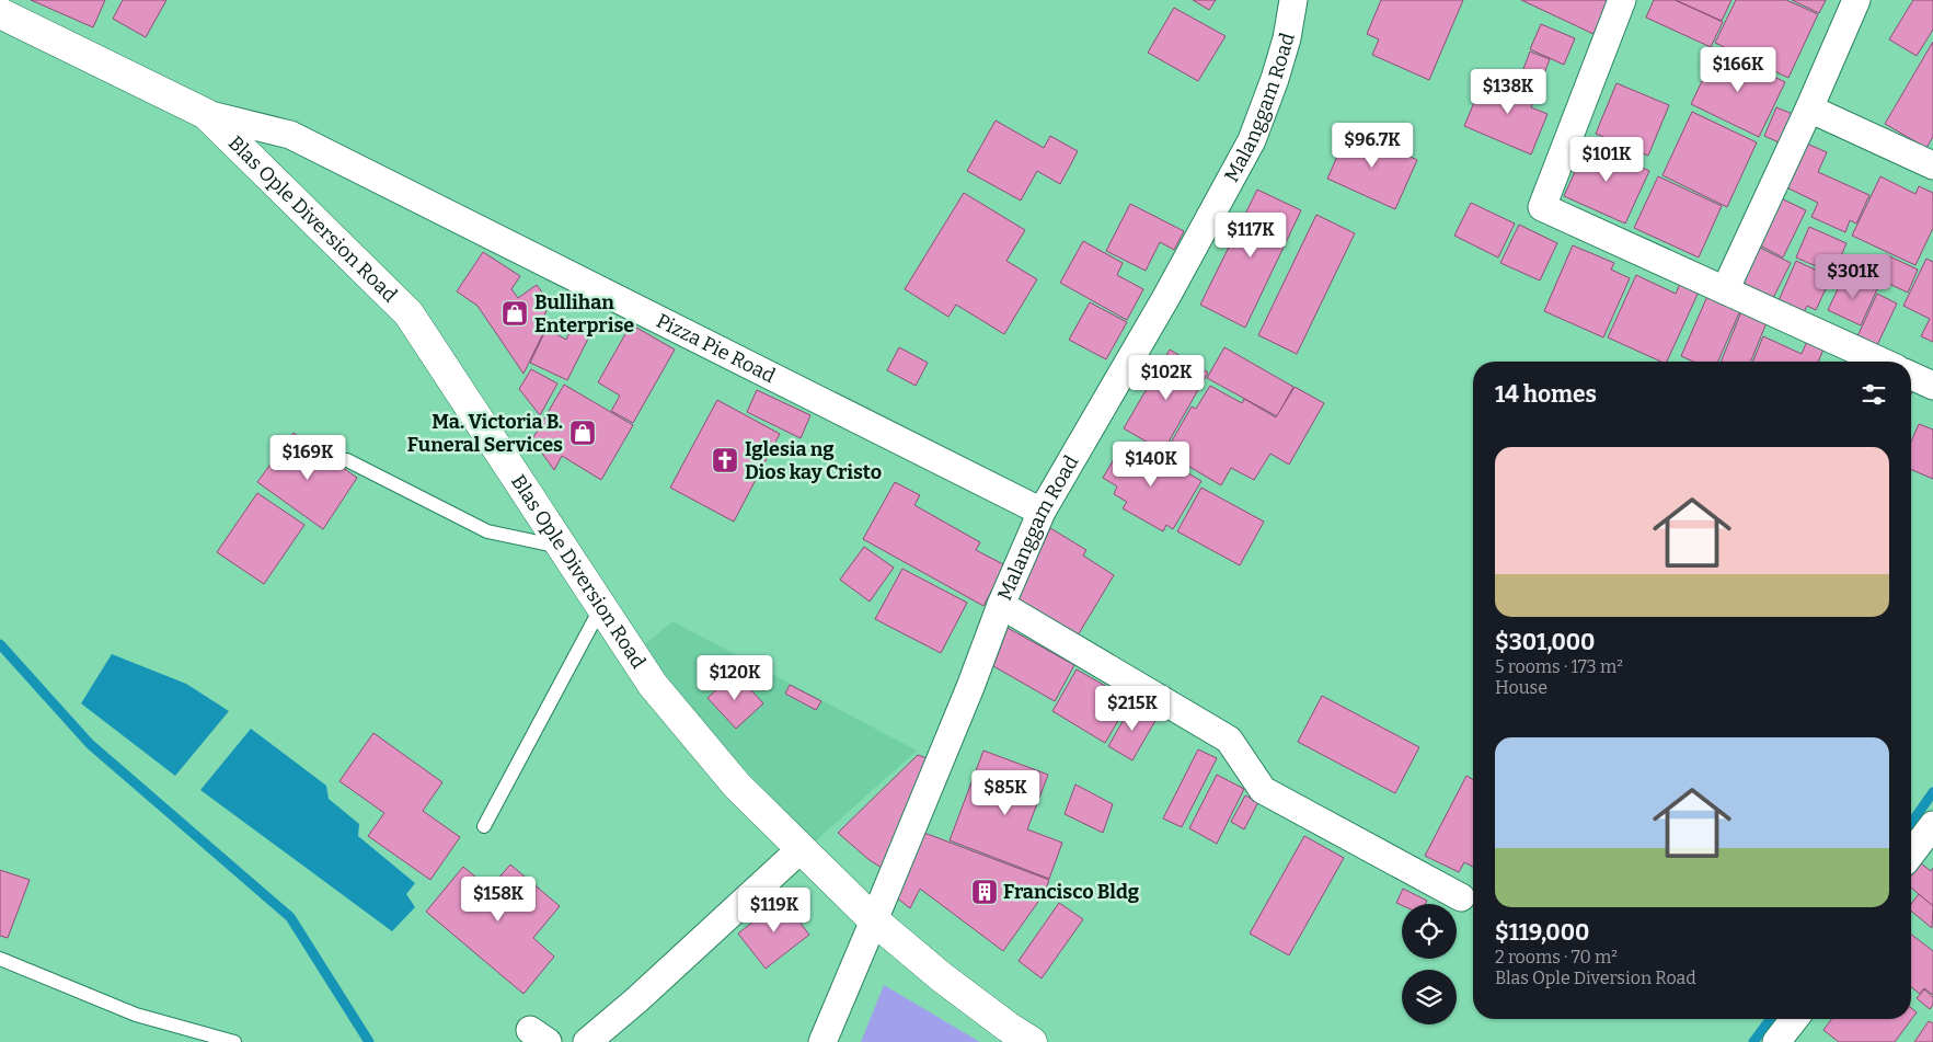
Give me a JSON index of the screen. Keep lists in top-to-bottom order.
{
  "streets": {
    "main road": ["Blas Ople Diversion Road"],
    "street": ["Malanggam Road", "Pizza Pie Road"]
  },
  "crossings": [
    ["Malanggam Road", "Blas Ople Diversion Road"],
    ["Malanggam Road", "Pizza Pie Road"],
    ["Blas Ople Diversion Road", "Pizza Pie Road"]
  ],
  "places": {
    "shop": ["Bullihan Enterprise", "Ma. Victoria B. Funeral Services"],
    "church": ["Iglesia ng Dios kay Cristo"],
    "building": ["Francisco Bldg"]
  },
  "page": {
    "price": [
      "$166K",
      "$138K",
      "$96.7K",
      "$101K",
      "$117K",
      "$301K",
      "$102K",
      "$169K",
      "$140K",
      "$120K",
      "$215K",
      "$85K",
      "$158K",
      "$119K"
    ],
    "heading": "14 homes",
    "list": [
      {
        "name": "$301,000",
        "note": "5 rooms · 173 m² · House"
      },
      {
        "name": "$119,000",
        "note": "2 rooms · 70 m² · Blas Ople Diversion Road"
      }
    ]
  }
}
